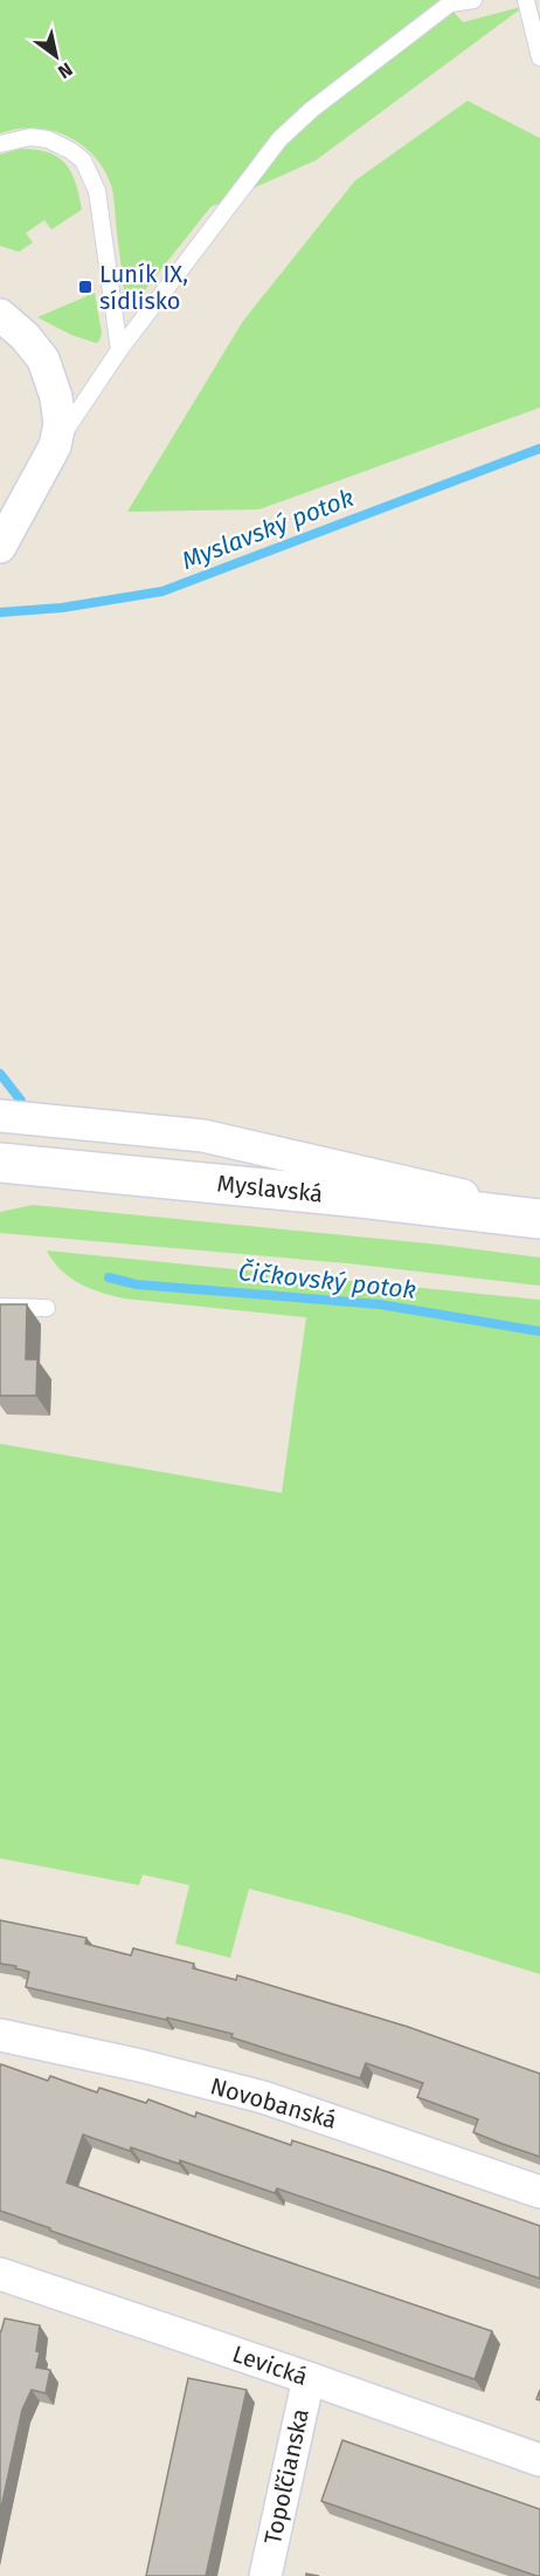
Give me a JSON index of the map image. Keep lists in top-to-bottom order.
{
  "streets": {
    "street": [
      "Myslavská",
      "Novobanská",
      "Levická",
      "Topoľčianska"
    ]
  },
  "crossings": [
    ["Levická", "Topoľčianska"]
  ],
  "water": ["Myslavský potok", "Čičkovský potok"],
  "places": {
    "transit": ["Luník IX, sídlisko"]
  },
  "north": "bottom right"
}
